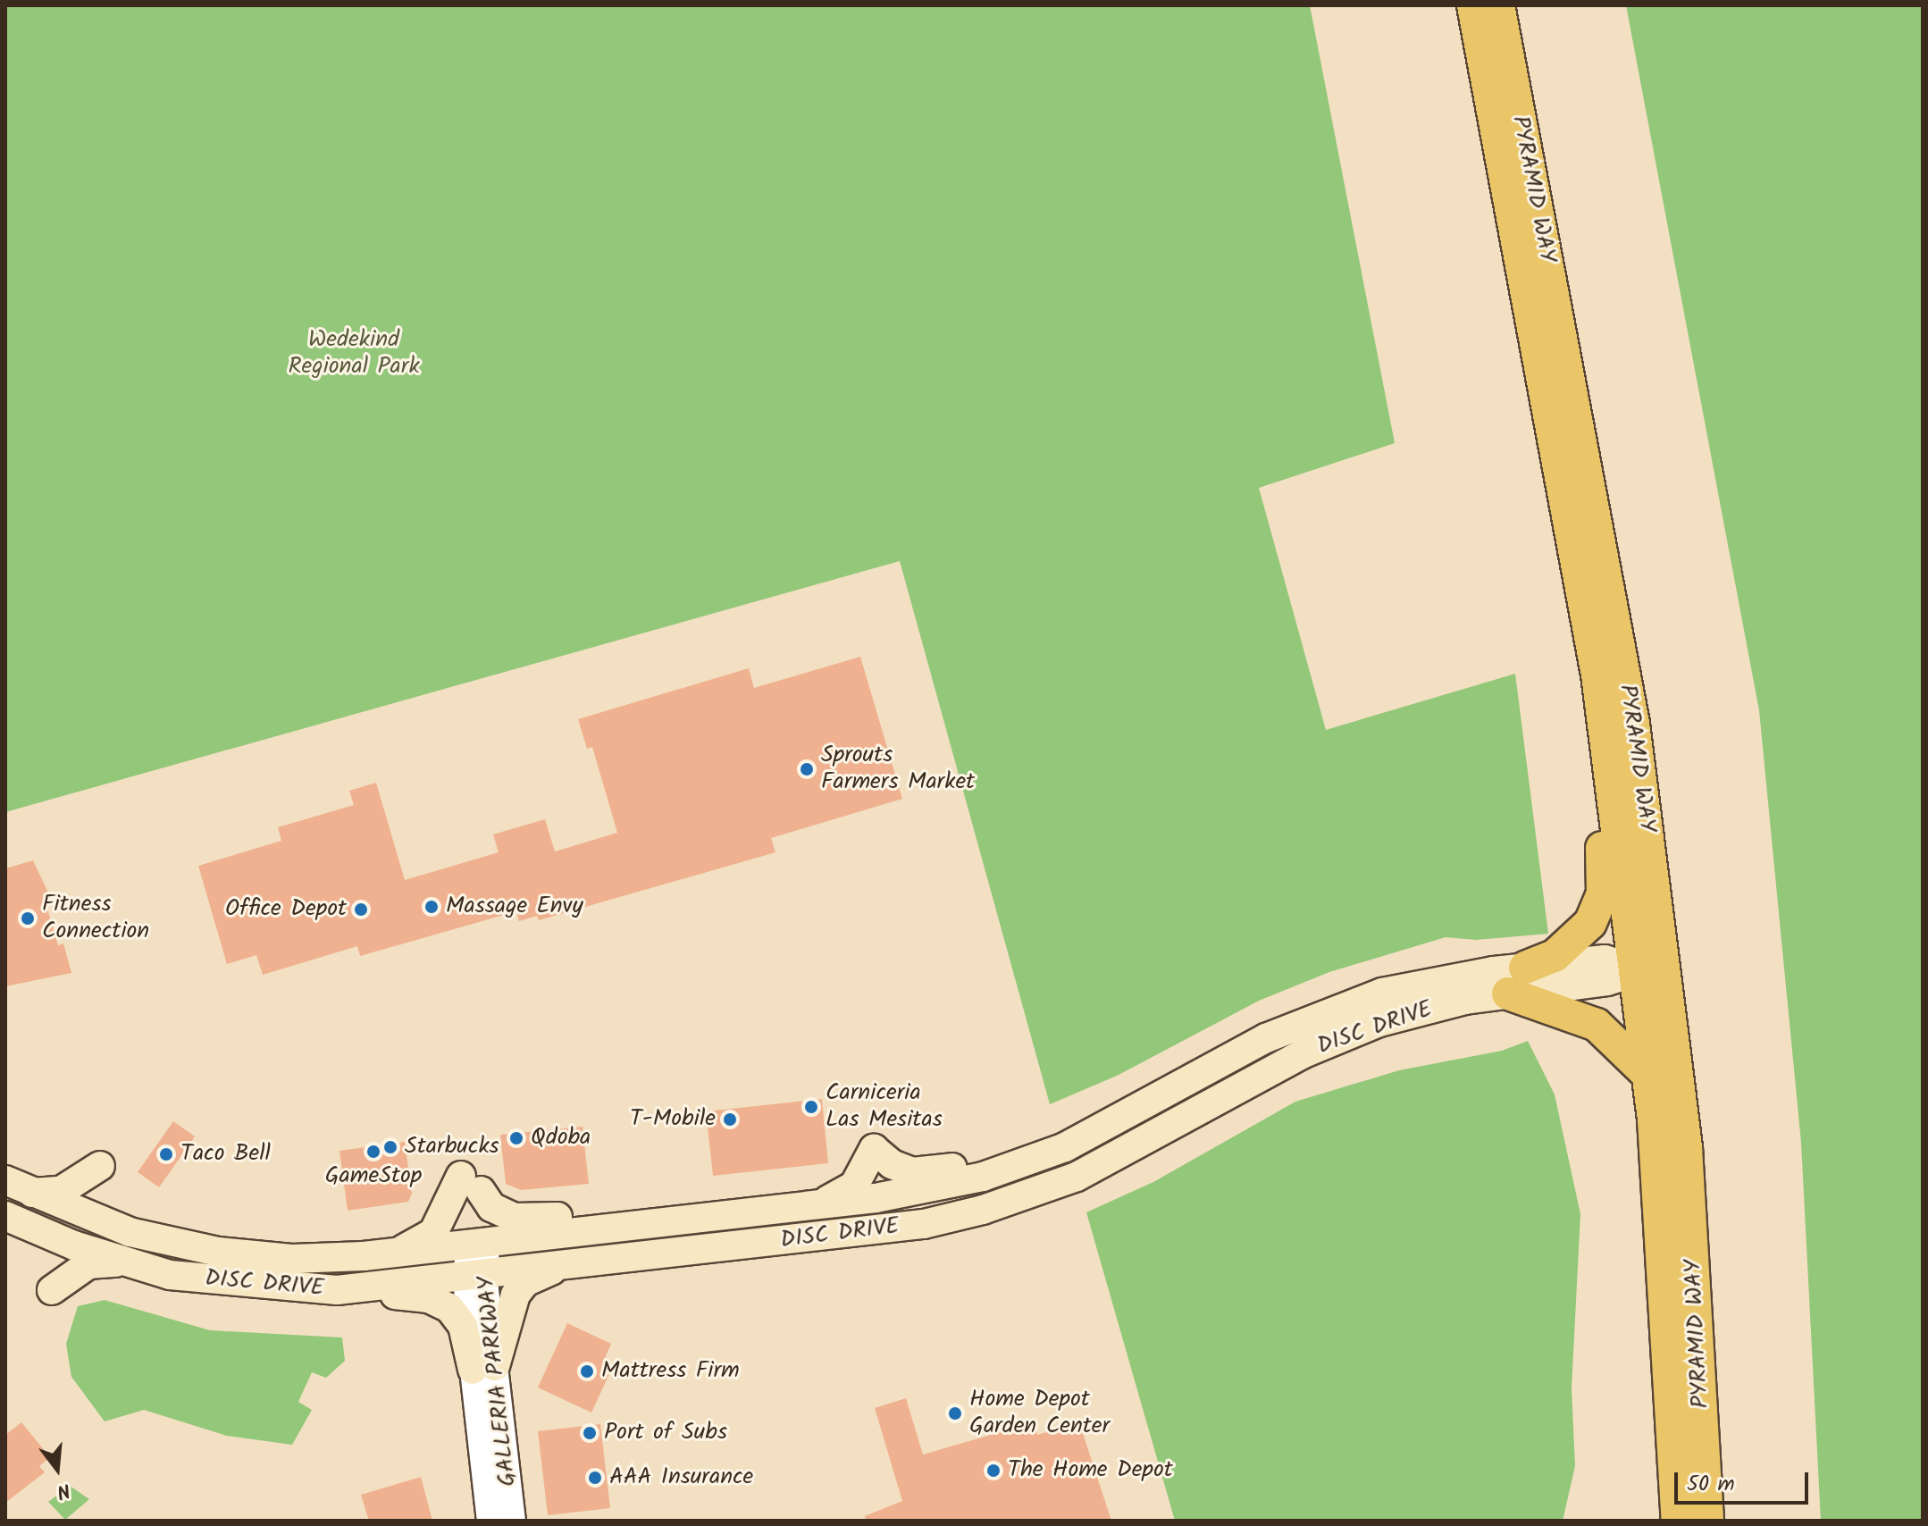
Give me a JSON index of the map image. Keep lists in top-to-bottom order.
{
  "streets": {
    "main road": ["PYRAMID WAY", "DISC DRIVE"],
    "street": ["GALLERIA PARKWAY"]
  },
  "crossings": [
    ["PYRAMID WAY", "DISC DRIVE"],
    ["DISC DRIVE", "GALLERIA PARKWAY"]
  ],
  "parks": ["Wedekind Regional Park"],
  "places": [
    "Sprouts Farmers Market",
    "Massage Envy",
    "Office Depot",
    "Fitness Connection",
    "Carniceria Las Mesitas",
    "T-Mobile",
    "Qdoba",
    "Starbucks",
    "GameStop",
    "Taco Bell",
    "Mattress Firm",
    "Home Depot Garden Center",
    "Port of Subs",
    "The Home Depot",
    "AAA Insurance"
  ],
  "scale_bar": "50 m",
  "north": "bottom"
}
